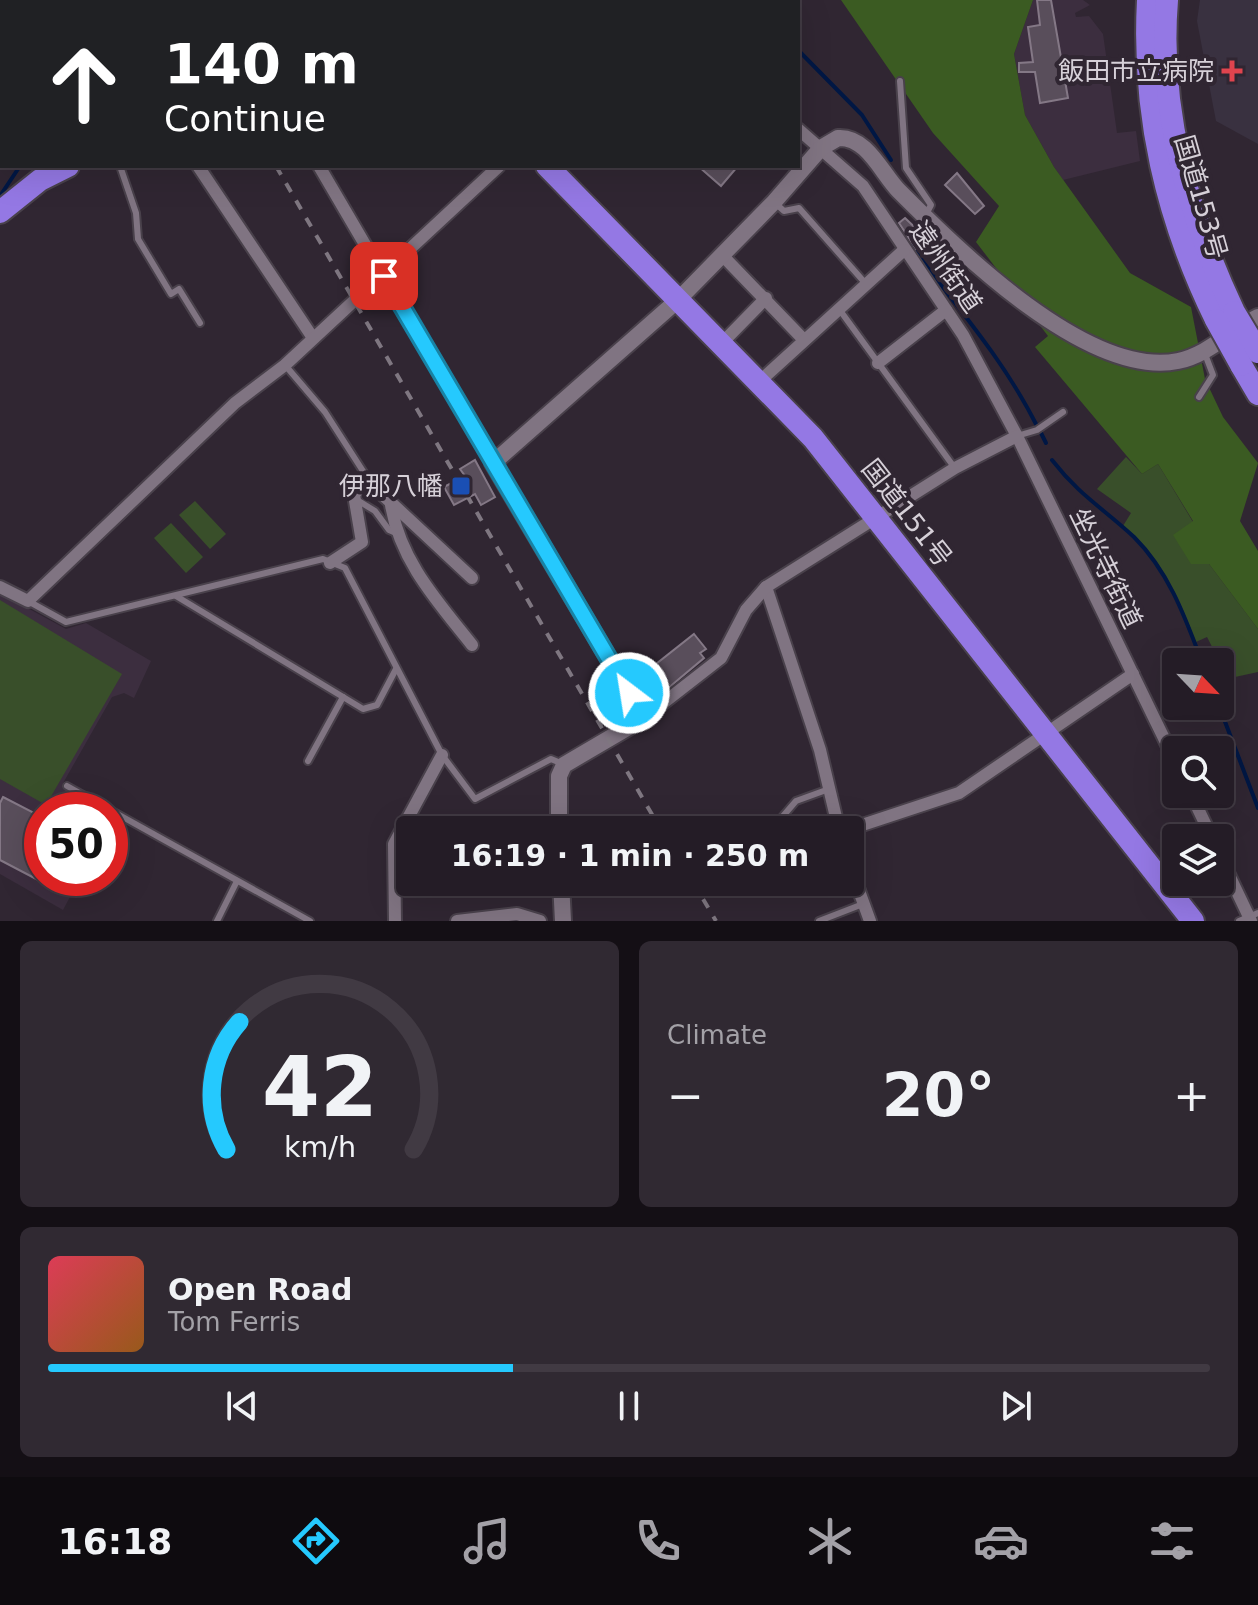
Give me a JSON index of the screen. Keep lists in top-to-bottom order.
{
  "streets": {
    "highway": ["国道153号", "国道151号"],
    "street": ["遠州街道", "坐光寺街道"]
  },
  "crossings": [
    ["遠州街道", "坐光寺街道"]
  ],
  "places": {
    "health": ["飯田市立病院"],
    "transit": ["伊那八幡"]
  },
  "north": "bottom right",
  "page": {
    "turn": ["140 m", "Continue"],
    "limit": "50",
    "trip": "16:19 · 1 min · 250 m",
    "tile": "Climate",
    "heat": ["−", "20°", "+"],
    "song": ["Open Road", "Tom Ferris"],
    "tabs": "16:18",
    "gauge": ["42", "km/h"]
  }
}
